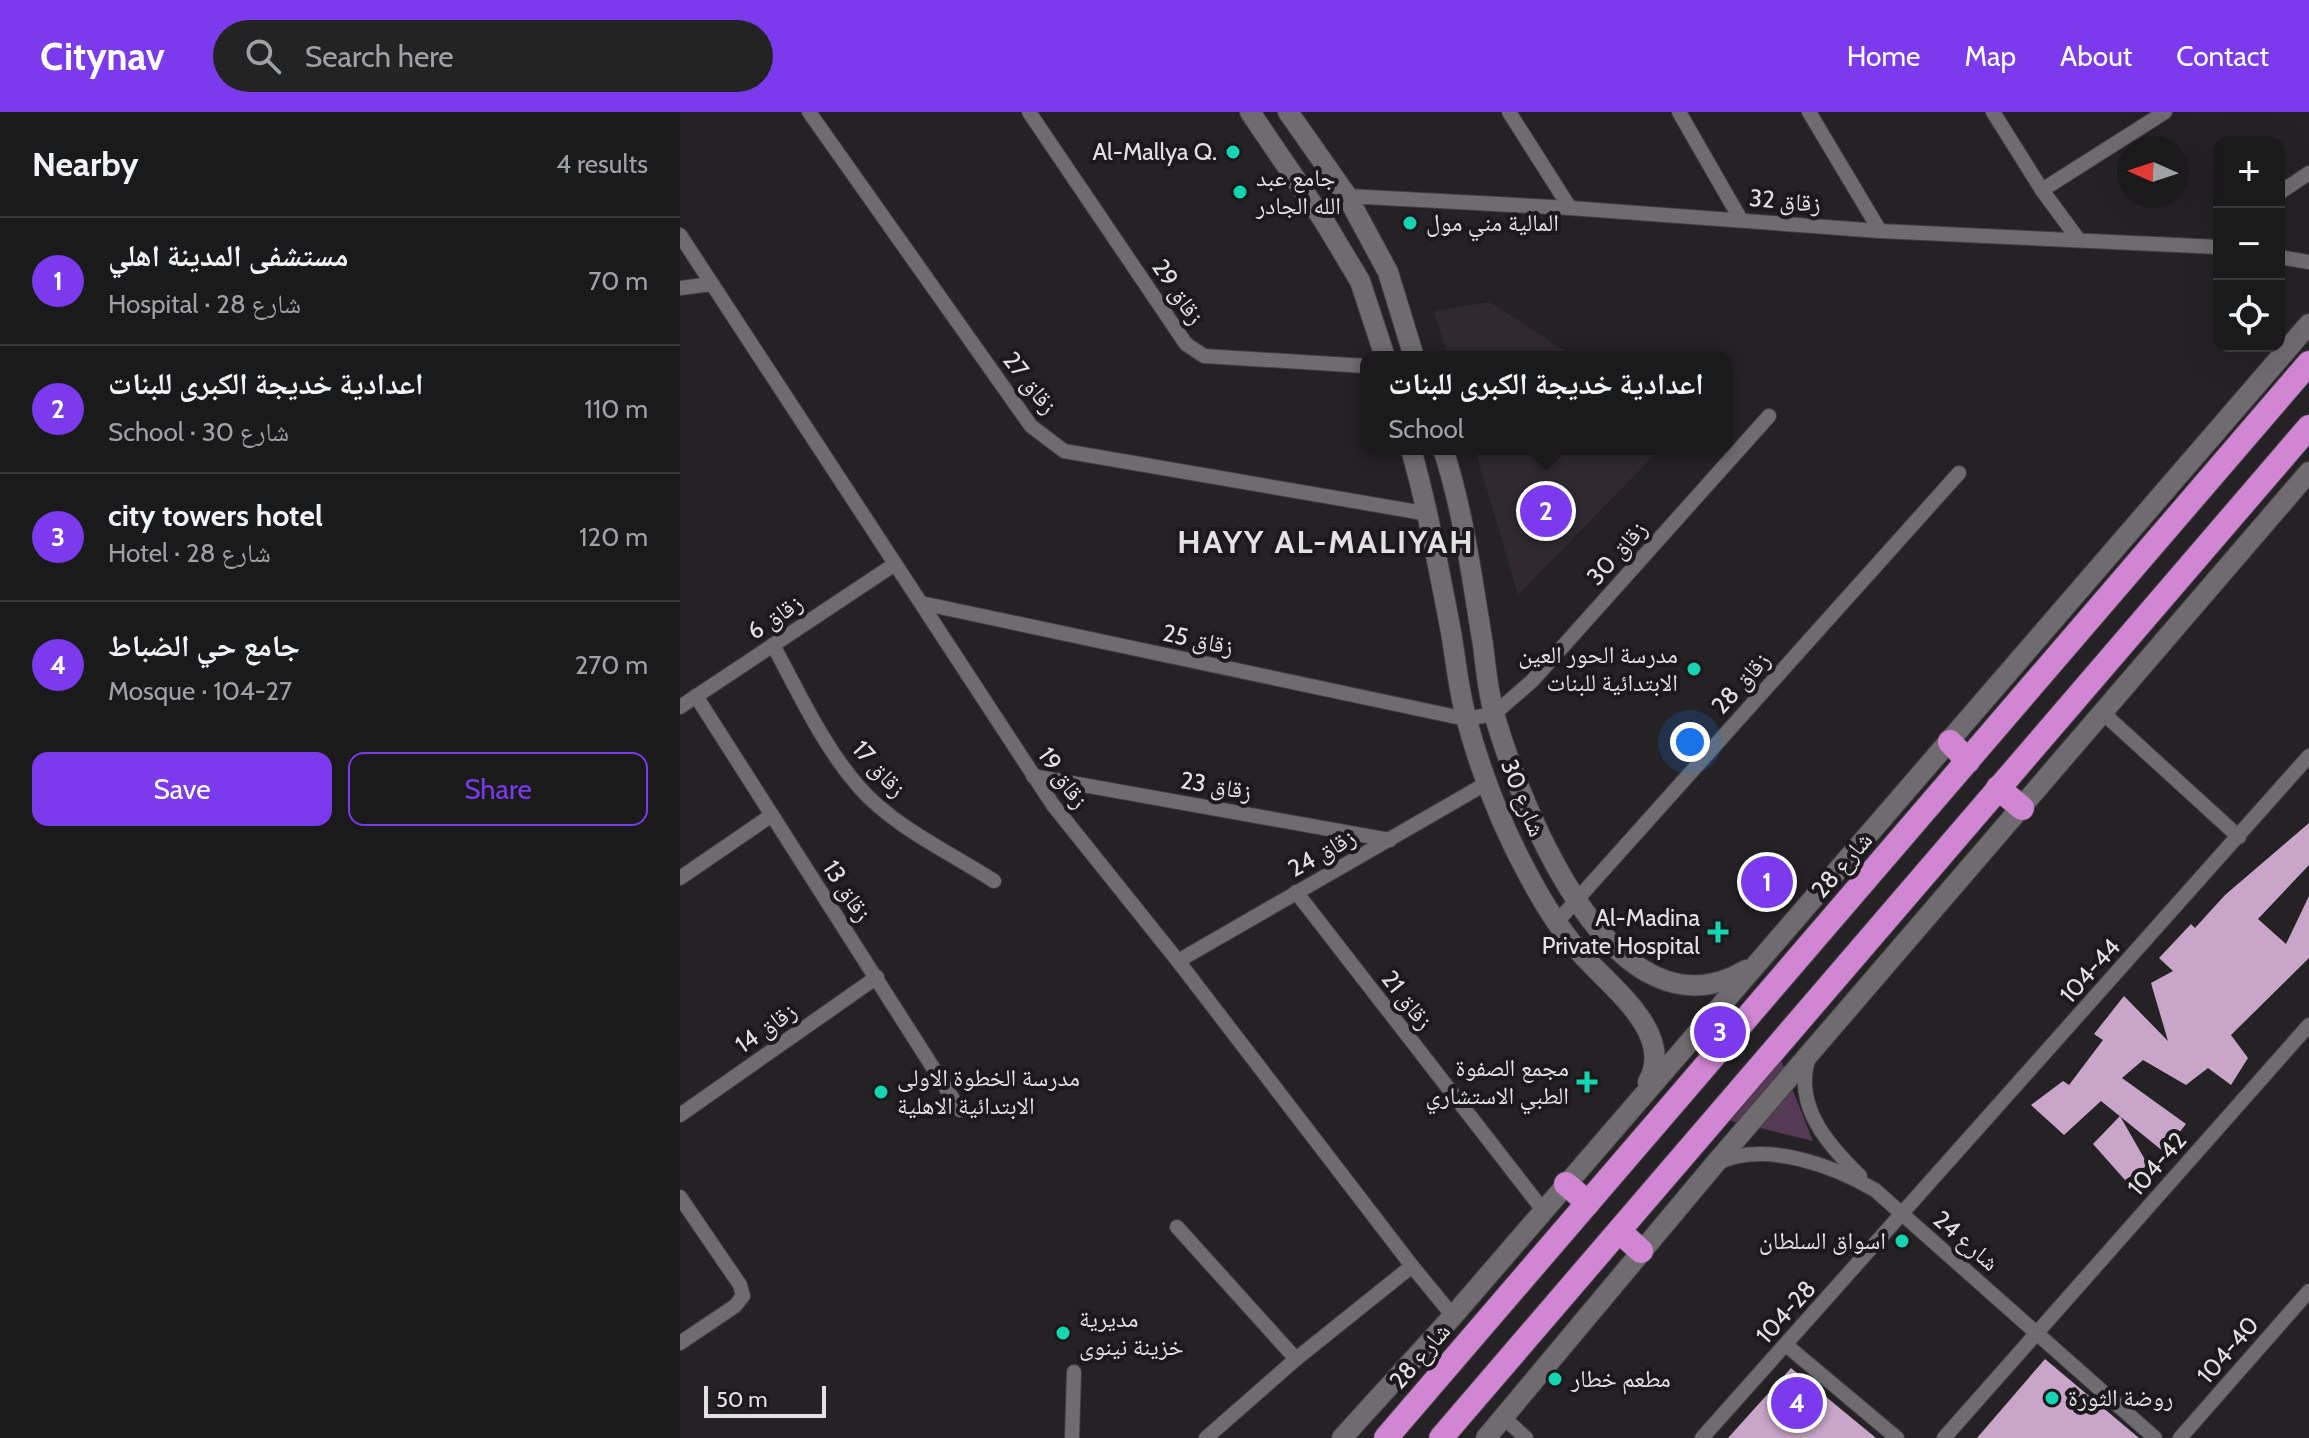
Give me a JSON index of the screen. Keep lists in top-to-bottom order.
{
  "streets": {
    "highway": ["شارع 28"],
    "main road": ["شارع 30"],
    "street": [
      "زقاق 32",
      "زقاق 29",
      "زقاق 27",
      "زقاق 30",
      "زقاق 6",
      "زقاق 25",
      "زقاق 28",
      "زقاق 17",
      "زقاق 19",
      "زقاق 23",
      "زقاق 24",
      "زقاق 13",
      "104-44",
      "زقاق 21",
      "زقاق 14",
      "104-42",
      "شارع 24",
      "104-28",
      "104-40"
    ]
  },
  "crossings": [
    ["زقاق 27", "شارع 30"],
    ["زقاق 30", "شارع 30"],
    ["زقاق 6", "زقاق 17"],
    ["زقاق 6", "زقاق 19"],
    ["زقاق 6", "زقاق 13"],
    ["زقاق 25", "زقاق 19"],
    ["زقاق 25", "شارع 30"],
    ["زقاق 28", "شارع 30"],
    ["زقاق 19", "زقاق 23"],
    ["زقاق 19", "زقاق 24"],
    ["زقاق 23", "زقاق 24"],
    ["شارع 30", "زقاق 24"],
    ["زقاق 24", "زقاق 21"],
    ["زقاق 13", "زقاق 14"],
    ["104-44", "شارع 24"],
    ["104-44", "104-28"],
    ["104-42", "شارع 24"],
    ["شارع 24", "104-28"]
  ],
  "districts": ["HAYY AL-MALIYAH"],
  "places": {
    "other": [
      "Al-Mallya Q.",
      "جامع عبد الله الجادر",
      "المالية مني مول",
      "مدرسة الحور العين الابتدائية للبنات",
      "مدرسة الخطوة الاولى الابتدائية الاهلية",
      "اسواق السلطان",
      "مديرية خزينة نينوى",
      "مطعم خطار",
      "روضة الثورة"
    ],
    "health": ["Al-Madina Private Hospital", "مجمع الصفوة الطبي الاستشاري"]
  },
  "scale_bar": "50 m",
  "north": "left",
  "page": {
    "header": "Citynav",
    "search": "Search here",
    "nav": [
      "Home",
      "Map",
      "About",
      "Contact"
    ],
    "heading": ["Nearby", "4 results"],
    "map_buttons": ["+", "−"],
    "list": [
      {
        "mark": "1",
        "name": "مستشفى المدينة اهلي",
        "note": "Hospital · شارع 28",
        "value": "70 m"
      },
      {
        "mark": "2",
        "name": "اعدادية خديجة الكبرى للبنات",
        "note": "School · شارع 30",
        "value": "110 m"
      },
      {
        "mark": "3",
        "name": "city towers hotel",
        "note": "Hotel · شارع 28",
        "value": "120 m"
      },
      {
        "mark": "4",
        "name": "جامع حي الضباط",
        "note": "Mosque · 104-27",
        "value": "270 m"
      }
    ],
    "popup": ["اعدادية خديجة الكبرى للبنات", "School"],
    "pins": [
      "2",
      "1",
      "3",
      "4"
    ],
    "buttons": ["Save", "Share"],
    "scale": "50 m"
  }
}
